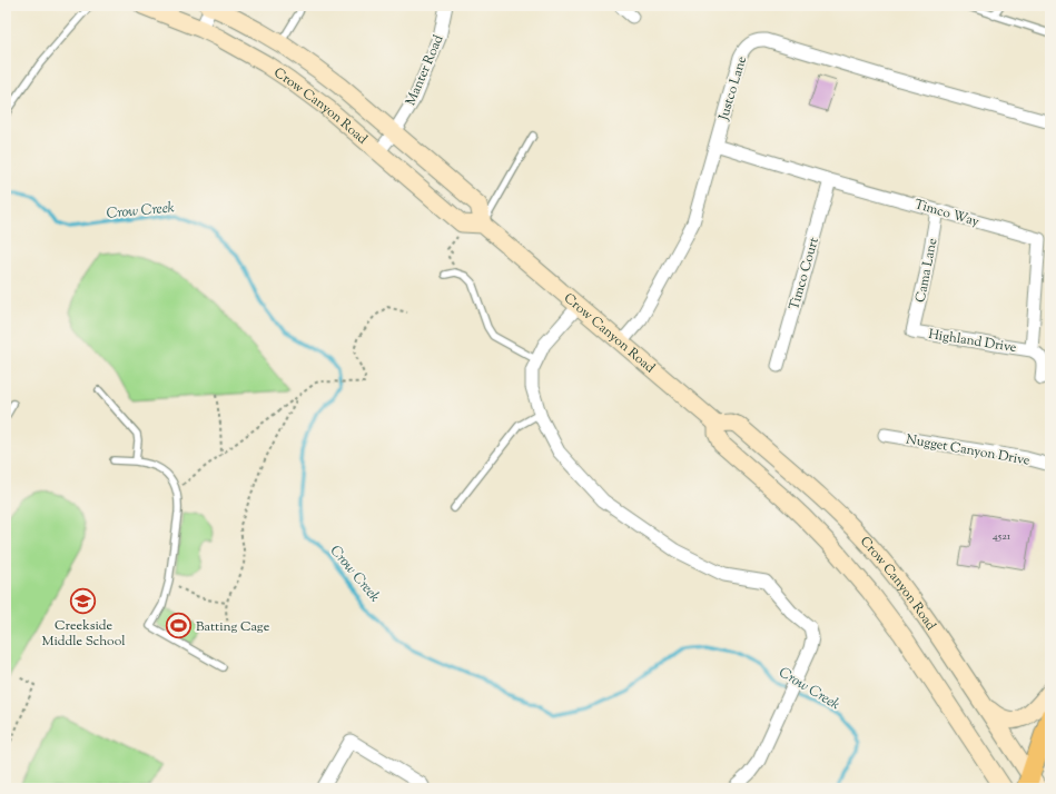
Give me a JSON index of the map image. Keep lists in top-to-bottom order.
{
  "streets": {
    "main road": ["Crow Canyon Road"],
    "street": [
      "Manter Road",
      "Justco Lane",
      "Timco Way",
      "Cama Lane",
      "Timco Court",
      "Highland Drive",
      "Nugget Canyon Drive"
    ]
  },
  "crossings": [
    ["Manter Road", "Crow Canyon Road"],
    ["Justco Lane", "Crow Canyon Road"],
    ["Justco Lane", "Timco Way"],
    ["Timco Way", "Cama Lane"],
    ["Timco Way", "Timco Court"],
    ["Timco Way", "Highland Drive"],
    ["Cama Lane", "Highland Drive"]
  ],
  "water": ["Crow Creek"],
  "places": {
    "school or university": ["Creekside Middle School"],
    "sports": ["Batting Cage"]
  },
  "house_numbers": ["4521"]
}
